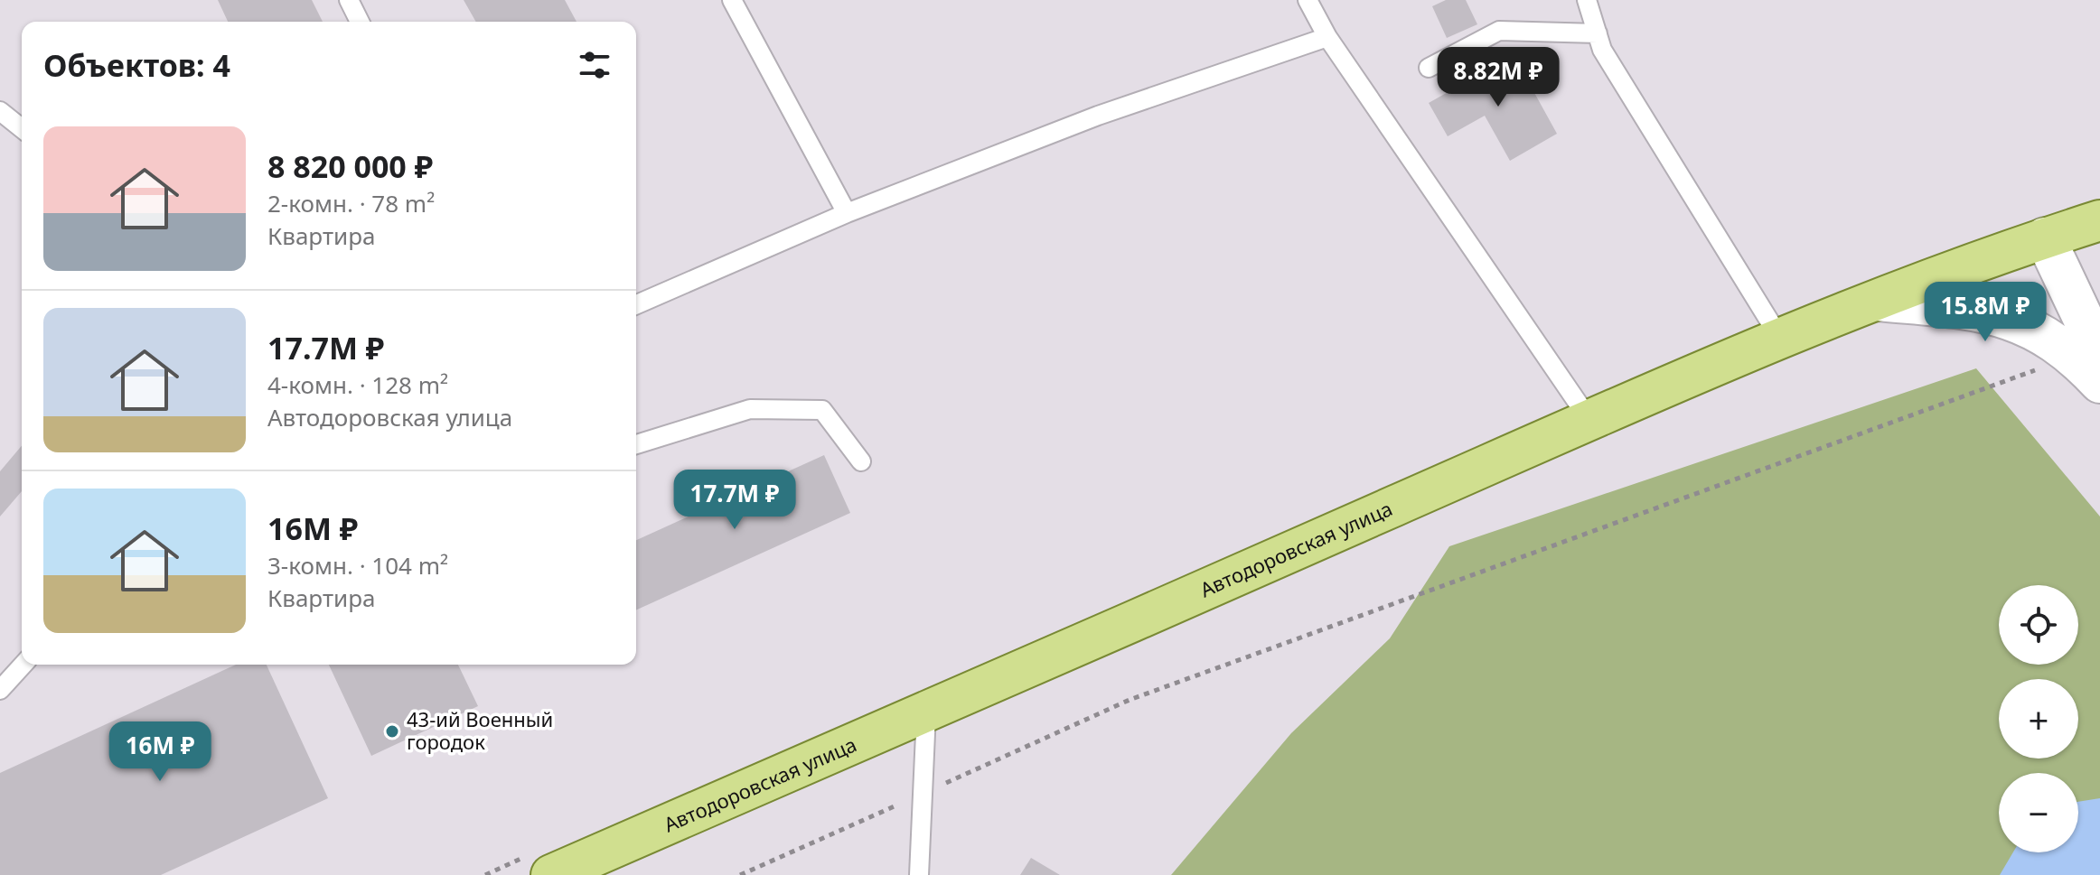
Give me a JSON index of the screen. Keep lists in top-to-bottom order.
{
  "streets": {
    "main road": ["Автодоровская улица"]
  },
  "places": ["43-ий Военный городок"],
  "page": {
    "heading": "Объектов: 4",
    "price": [
      "8.82M ₽",
      "15.8M ₽",
      "17.7M ₽",
      "16M ₽"
    ],
    "list": [
      {
        "name": "8 820 000 ₽",
        "note": "2-комн. · 78 m² · Квартира"
      },
      {
        "name": "17.7M ₽",
        "note": "4-комн. · 128 m² · Автодоровская улица"
      },
      {
        "name": "16M ₽",
        "note": "3-комн. · 104 m² · Квартира"
      }
    ],
    "map_buttons": ["+", "−"]
  }
}
